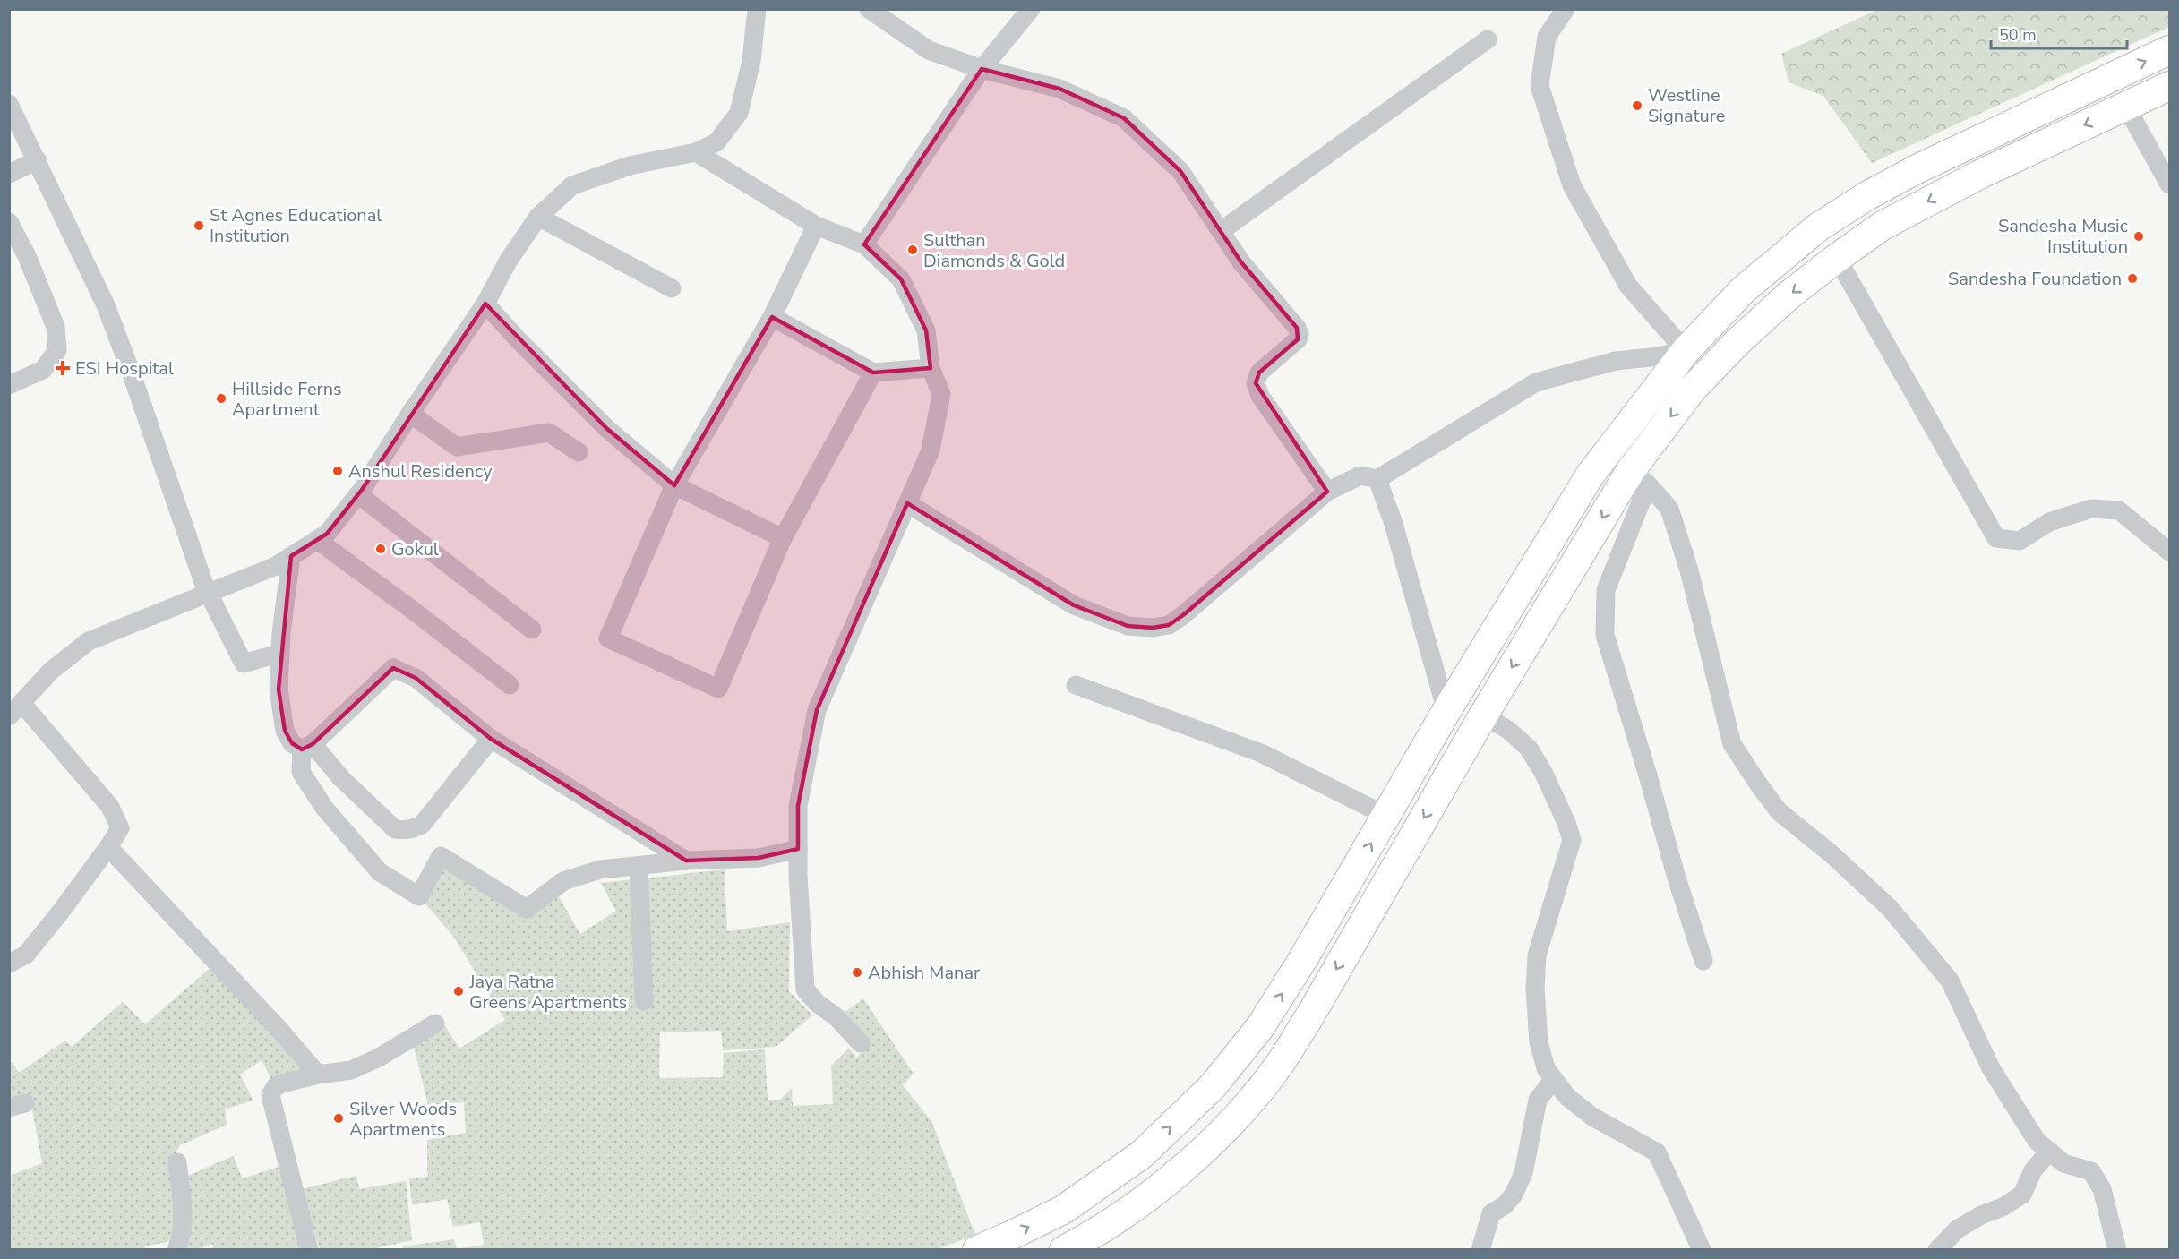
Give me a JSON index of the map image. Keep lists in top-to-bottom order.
{
  "places": {
    "other": [
      "Westline Signature",
      "St Agnes Educational Institution",
      "Sandesha Music Institution",
      "Sulthan Diamonds & Gold",
      "Sandesha Foundation",
      "Hillside Ferns Apartment",
      "Anshul Residency",
      "Gokul",
      "Abhish Manar",
      "Jaya Ratna Greens Apartments",
      "Silver Woods Apartments"
    ],
    "health": ["ESI Hospital"]
  },
  "scale_bar": "50 m"
}
